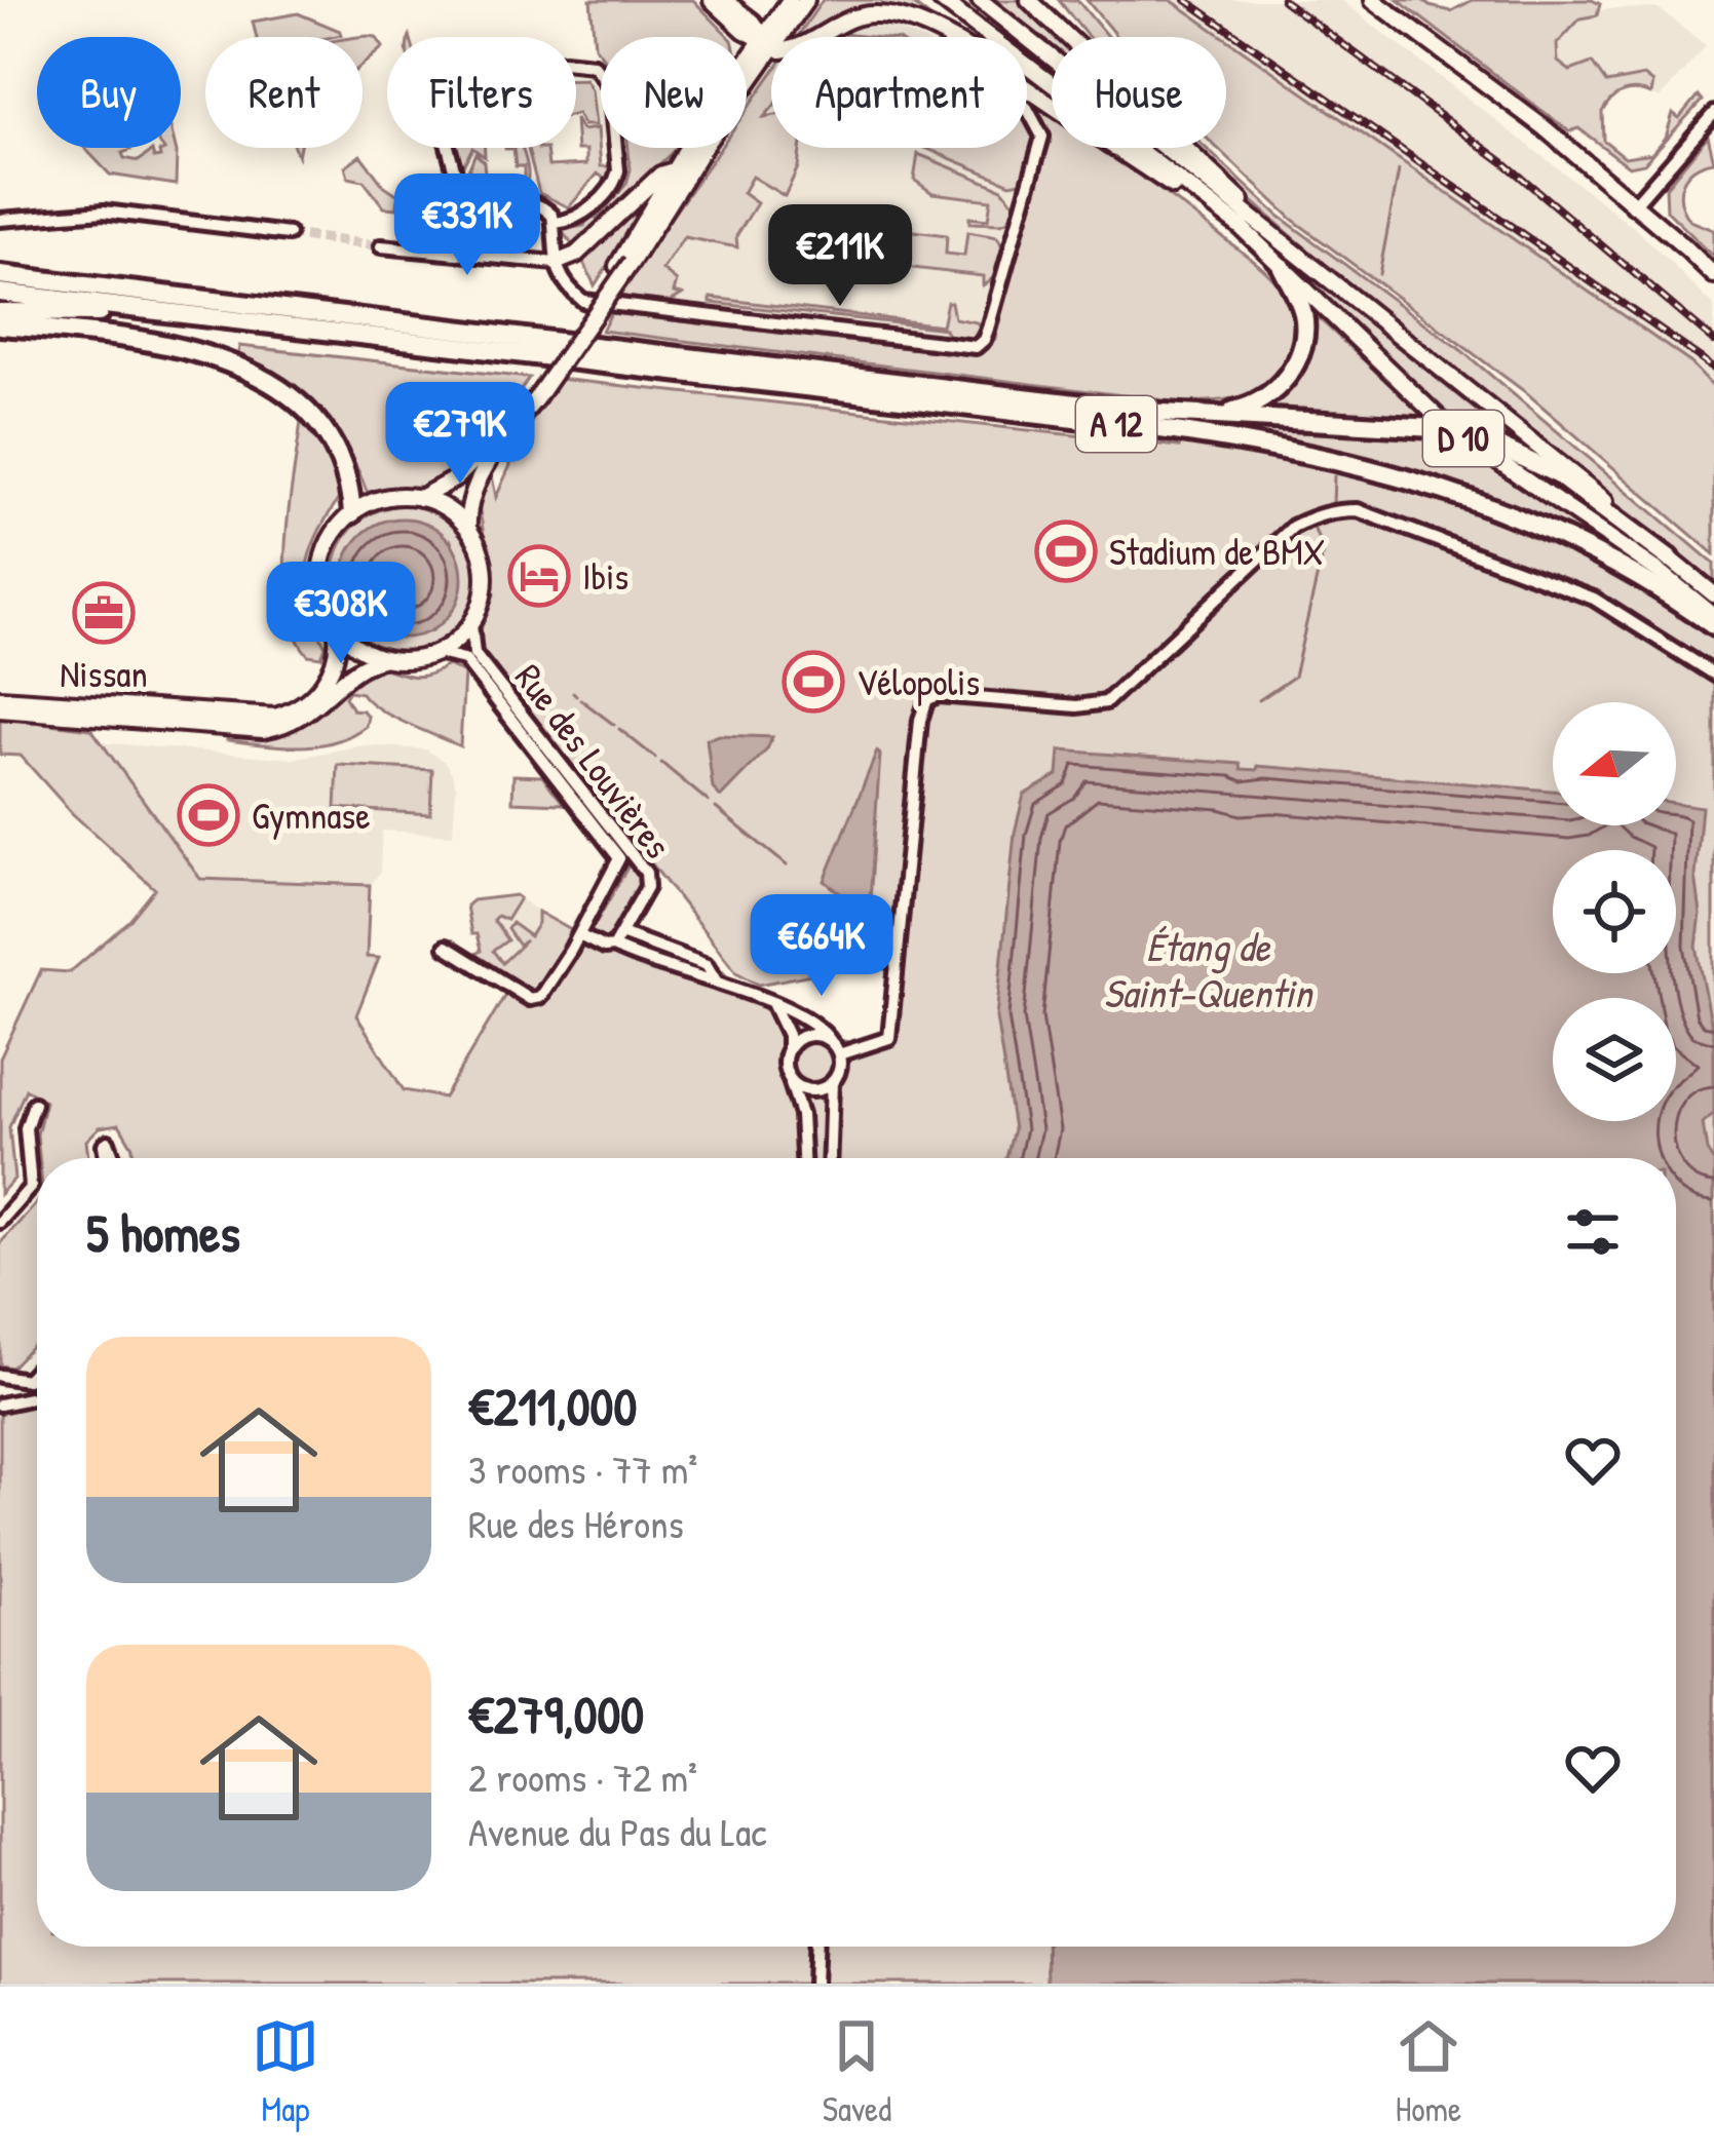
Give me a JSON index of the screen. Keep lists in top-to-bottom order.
{
  "streets": {
    "highway": ["A 12"],
    "main road": ["D 10"],
    "street": ["Rue des Louvières"]
  },
  "crossings": [
    ["A 12", "D 10"]
  ],
  "water": ["Étang de Saint-Quentin"],
  "places": {
    "sports": ["Stadium de BMX", "Vélopolis", "Gymnase"],
    "hotel": ["Ibis"],
    "office": ["Nissan"]
  },
  "north": "left",
  "page": {
    "chip": [
      "Buy",
      "Rent",
      "Filters",
      "New",
      "Apartment",
      "House"
    ],
    "price": [
      "€331K",
      "€211K",
      "€279K",
      "€308K",
      "€664K"
    ],
    "heading": "5 homes",
    "list": [
      {
        "name": "€211,000",
        "note": "3 rooms · 77 m² · Rue des Hérons"
      },
      {
        "name": "€279,000",
        "note": "2 rooms · 72 m² · Avenue du Pas du Lac"
      }
    ],
    "tabs": ["Map", "Saved", "Home"]
  }
}
